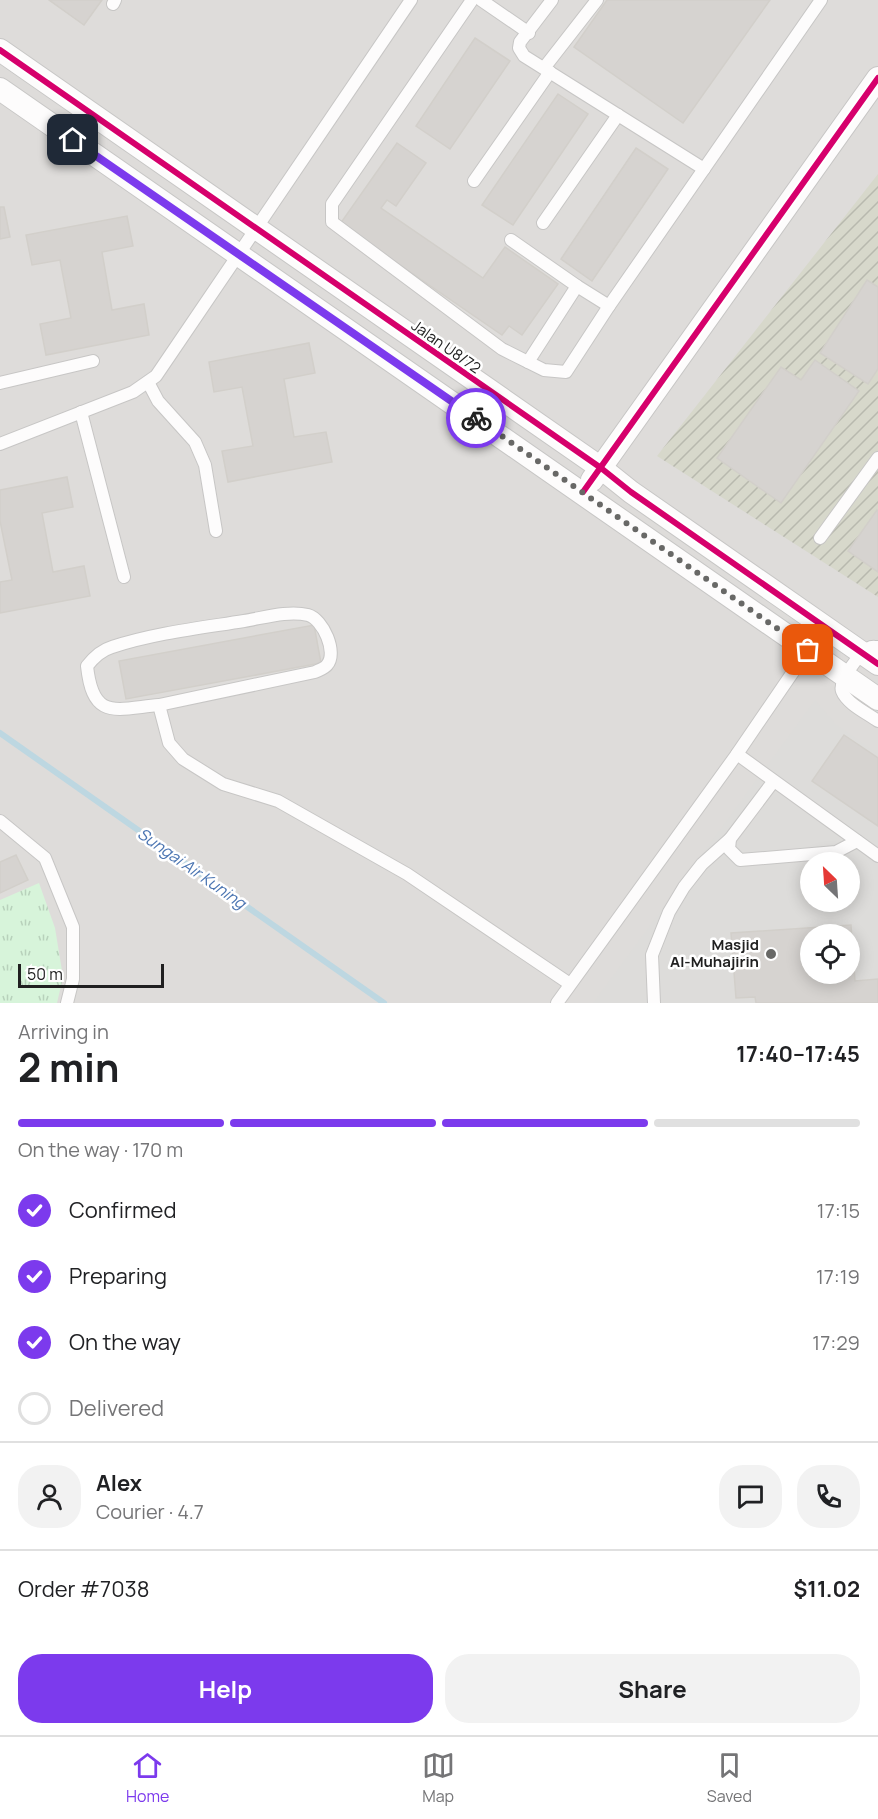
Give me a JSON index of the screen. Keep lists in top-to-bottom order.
{
  "streets": {
    "street": ["Jalan U8/72"]
  },
  "water": ["Sungai Air Kuning"],
  "places": ["Masjid Al-Muhajirin"],
  "scale_bar": "50 m",
  "north": "top left",
  "page": {
    "scale": "50 m",
    "heading": ["2 min", "Arriving in", "17:40–17:45"],
    "panel": [
      "Alex",
      "Courier · 4.7",
      "Order #7038",
      "$11.02"
    ],
    "bar": "On the way · 170 m",
    "list": [
      ["Confirmed", "17:15"],
      ["Preparing", "17:19"],
      ["On the way", "17:29"],
      "Delivered"
    ],
    "buttons": ["Help", "Share"],
    "tabs": ["Home", "Map", "Saved"]
  }
}
